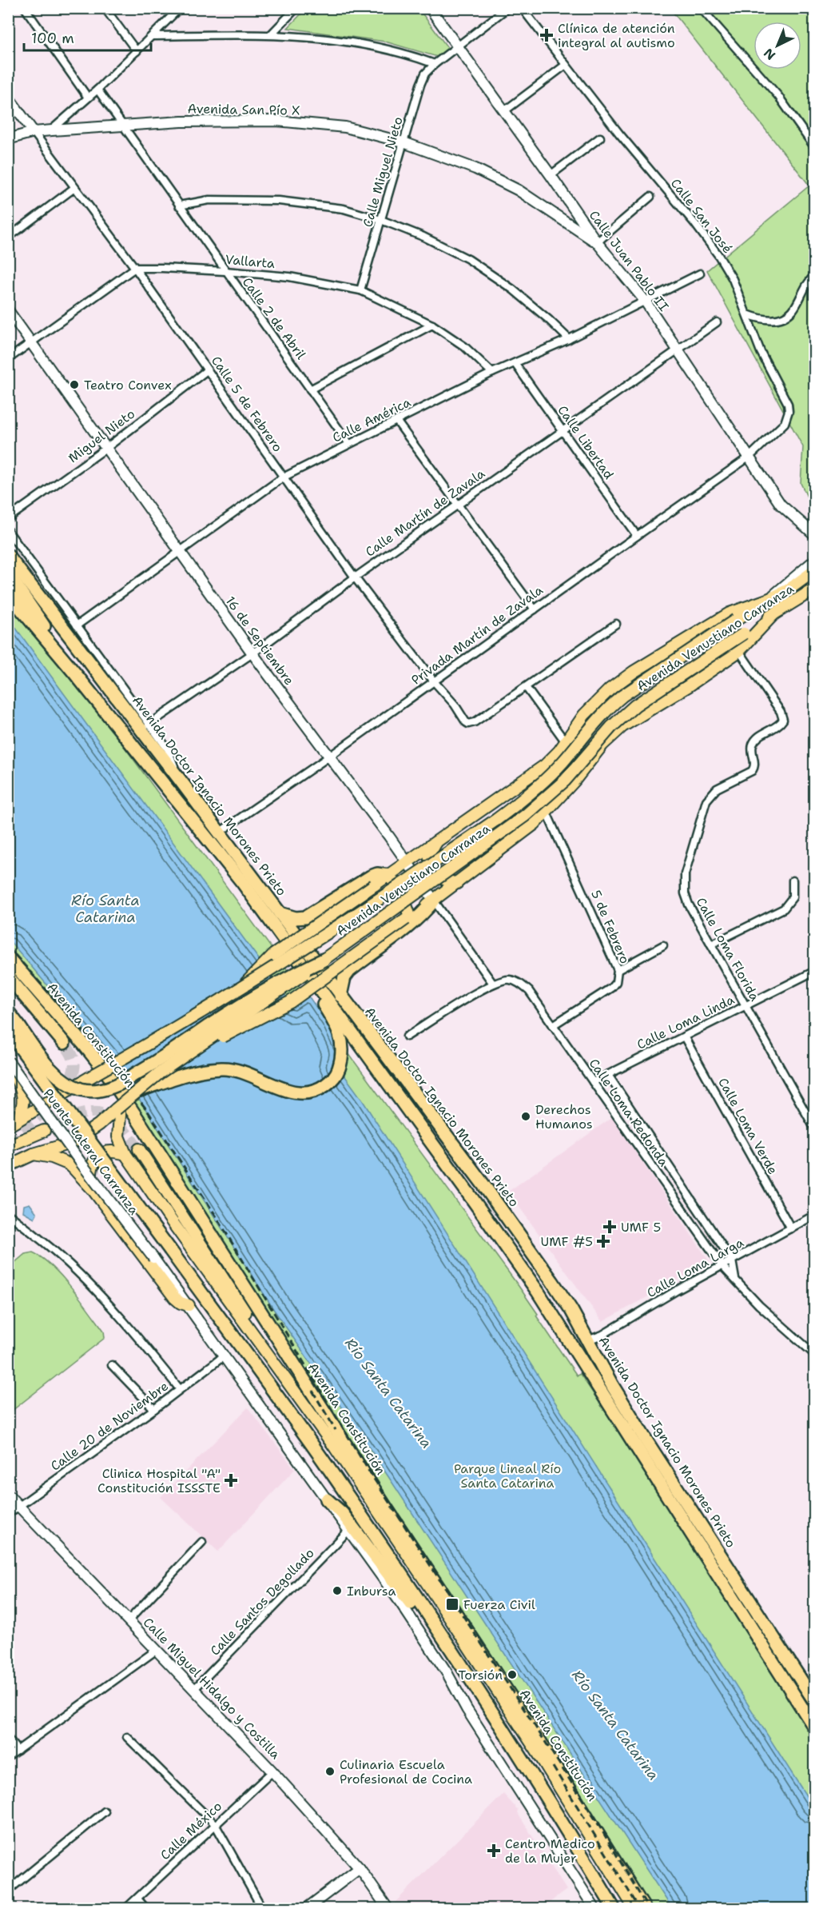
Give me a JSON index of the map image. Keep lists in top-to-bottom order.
{
  "streets": {
    "highway": ["Avenida Doctor Ignacio Morones Prieto", "Avenida Constitución"],
    "main road": ["Avenida Venustiano Carranza"],
    "street": [
      "Avenida San Pío X",
      "Calle Miguel Nieto",
      "Calle San José",
      "Calle Juan Pablo II",
      "Vallarta",
      "Calle 2 de Abril",
      "Calle 5 de Febrero",
      "Calle América",
      "Miguel Nieto",
      "Calle Libertad",
      "Calle Martín de Zavala",
      "Privada Martín de Zavala",
      "16 de Septiembre",
      "5 de Febrero",
      "Calle Loma Florida",
      "Calle Loma Linda",
      "Calle Loma Redonda",
      "Calle Loma Verde",
      "Puente Lateral Carranza",
      "Calle Loma Larga",
      "Calle 20 de Noviembre",
      "Calle Santos Degollado",
      "Calle Miguel Hidalgo y Costilla",
      "Calle México"
    ]
  },
  "crossings": [
    ["Avenida San Pío X", "Calle Miguel Nieto"],
    ["Avenida San Pío X", "Calle Juan Pablo II"],
    ["Avenida San Pío X", "Calle 2 de Abril"],
    ["Avenida San Pío X", "Calle 5 de Febrero"],
    ["Calle Miguel Nieto", "Calle Juan Pablo II"],
    ["Calle Miguel Nieto", "Vallarta"],
    ["Calle San José", "Calle Juan Pablo II"],
    ["Calle San José", "Privada Martín de Zavala"],
    ["Calle Juan Pablo II", "Calle América"],
    ["Calle Juan Pablo II", "Calle Martín de Zavala"],
    ["Calle Juan Pablo II", "Privada Martín de Zavala"],
    ["Vallarta", "Calle 2 de Abril"],
    ["Vallarta", "Calle 5 de Febrero"],
    ["Vallarta", "Calle América"],
    ["Calle 2 de Abril", "Calle América"],
    ["Calle 5 de Febrero", "Calle América"],
    ["Calle 5 de Febrero", "Miguel Nieto"],
    ["Calle 5 de Febrero", "Calle Martín de Zavala"],
    ["Calle 5 de Febrero", "Privada Martín de Zavala"],
    ["Calle América", "Calle Libertad"],
    ["Calle América", "16 de Septiembre"],
    ["Miguel Nieto", "16 de Septiembre"],
    ["Calle Libertad", "Calle Martín de Zavala"],
    ["Calle Libertad", "Privada Martín de Zavala"],
    ["Calle Martín de Zavala", "16 de Septiembre"],
    ["Privada Martín de Zavala", "16 de Septiembre"],
    ["Privada Martín de Zavala", "Avenida Doctor Ignacio Morones Prieto"],
    ["Avenida Venustiano Carranza", "Avenida Constitución"],
    ["16 de Septiembre", "Calle Loma Redonda"],
    ["Avenida Doctor Ignacio Morones Prieto", "Calle Loma Larga"],
    ["5 de Febrero", "Calle Loma Redonda"],
    ["Calle Loma Florida", "Calle Loma Linda"],
    ["Calle Loma Linda", "Calle Loma Redonda"],
    ["Calle Loma Linda", "Calle Loma Verde"],
    ["Calle Loma Redonda", "Calle Loma Larga"],
    ["Calle Loma Verde", "Calle Loma Larga"],
    ["Calle 20 de Noviembre", "Calle Miguel Hidalgo y Costilla"],
    ["Calle Santos Degollado", "Calle Miguel Hidalgo y Costilla"],
    ["Calle Miguel Hidalgo y Costilla", "Calle México"]
  ],
  "water": ["Río Santa Catarina"],
  "parks": ["Parque Lineal Río Santa Catarina"],
  "places": {
    "health": [
      "Clínica de atención integral al autismo",
      "UMF 5",
      "UMF #5",
      "Clinica Hospital \"A\" Constitución ISSSTE",
      "Centro Medico de la Mujer"
    ],
    "other": [
      "Teatro Convex",
      "Derechos Humanos",
      "Inbursa",
      "Torsión",
      "Culinaria Escuela Profesional de Cocina"
    ],
    "transit": ["Fuerza Civil"]
  },
  "scale_bar": "100 m",
  "north": "bottom left"
}
